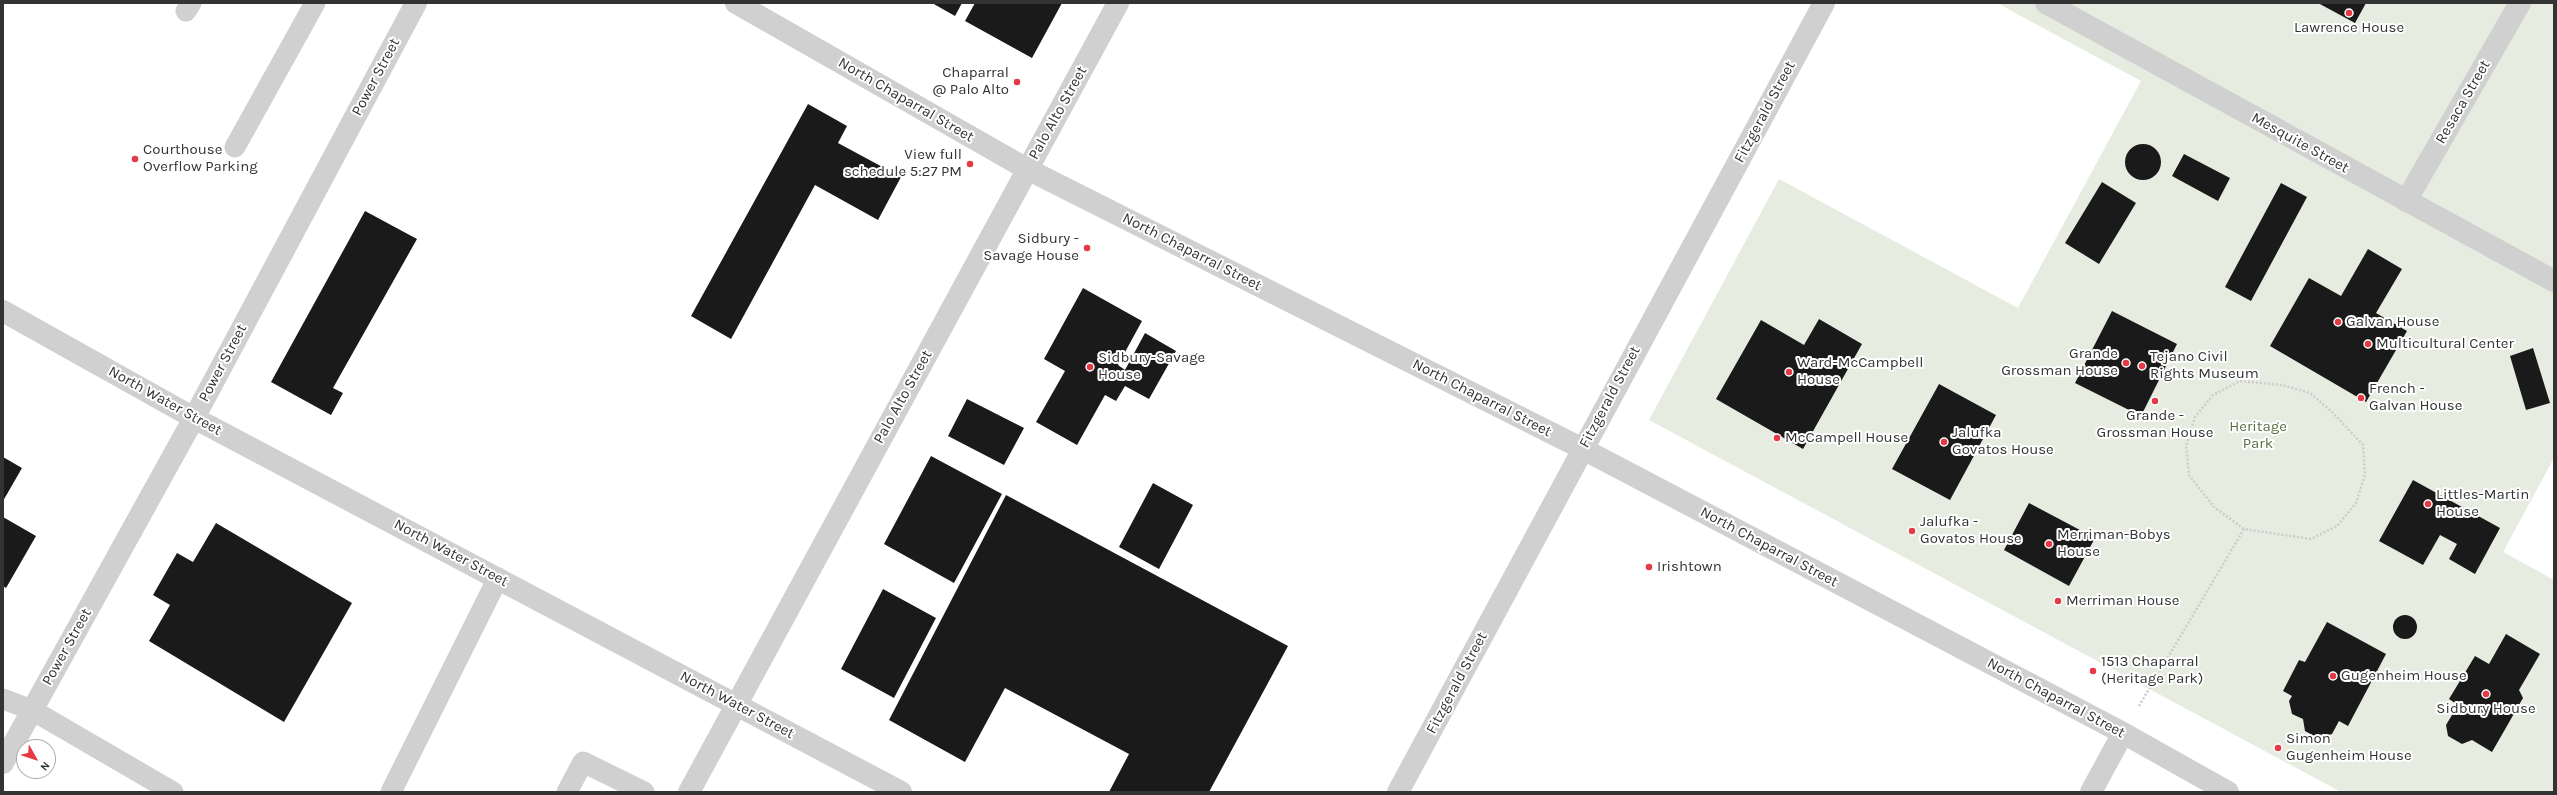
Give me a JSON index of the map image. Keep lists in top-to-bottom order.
{
  "streets": {
    "street": [
      "Power Street",
      "North Chaparral Street",
      "Resaca Street",
      "Fitzgerald Street",
      "Palo Alto Street",
      "Mesquite Street",
      "North Water Street"
    ]
  },
  "crossings": [
    ["Power Street", "North Water Street"],
    ["North Chaparral Street", "Fitzgerald Street"],
    ["North Chaparral Street", "Palo Alto Street"],
    ["Resaca Street", "Mesquite Street"],
    ["Palo Alto Street", "North Water Street"]
  ],
  "parks": ["Heritage Park"],
  "places": [
    "Lawrence House",
    "Chaparral @ Palo Alto",
    "Courthouse Overflow Parking",
    "View full schedule 5:27 PM",
    "Sidbury - Savage House",
    "Galvan House",
    "Multicultural Center",
    "Grande Grossman House",
    "Tejano Civil Rights Museum",
    "Sidbury-Savage House",
    "Ward-McCampbell House",
    "French - Galvan House",
    "Grande - Grossman House",
    "McCampell House",
    "Jalufka Govatos House",
    "Littles-Martin House",
    "Jalufka - Govatos House",
    "Merriman-Bobys House",
    "Irishtown",
    "Merriman House",
    "1513 Chaparral (Heritage Park)",
    "Gugenheim House",
    "Sidbury House",
    "Simon Gugenheim House"
  ],
  "north": "bottom right"
}
